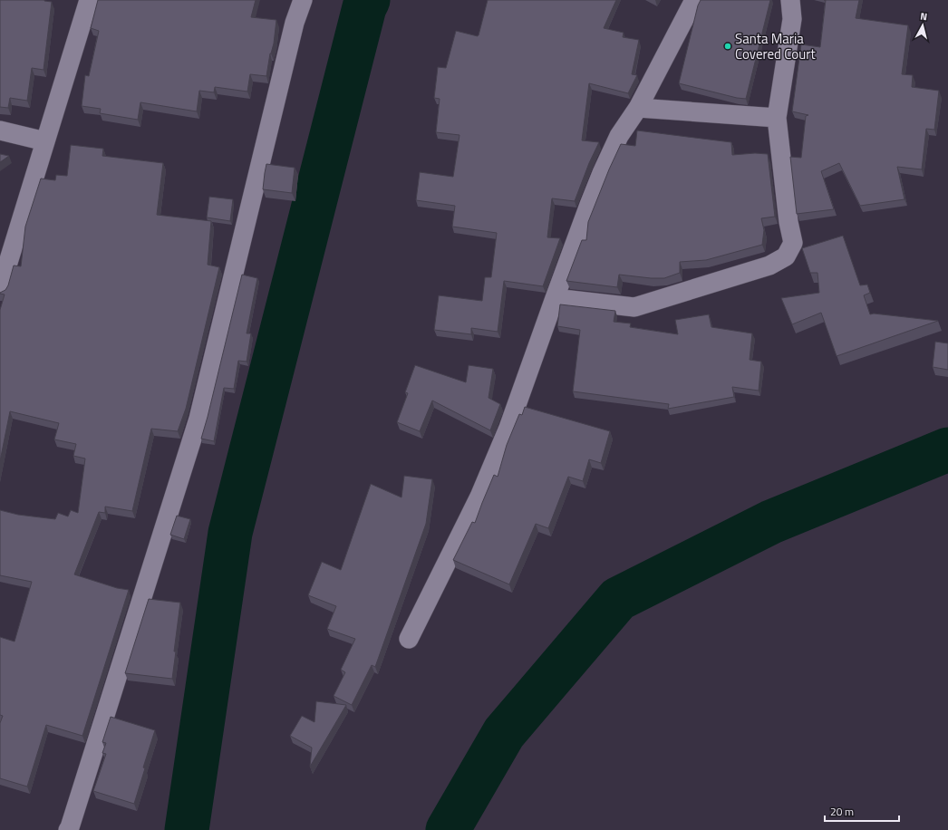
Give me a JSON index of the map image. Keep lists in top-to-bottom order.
{
  "places": ["Santa Maria Covered Court"],
  "scale_bar": "20 m",
  "north": "top"
}
